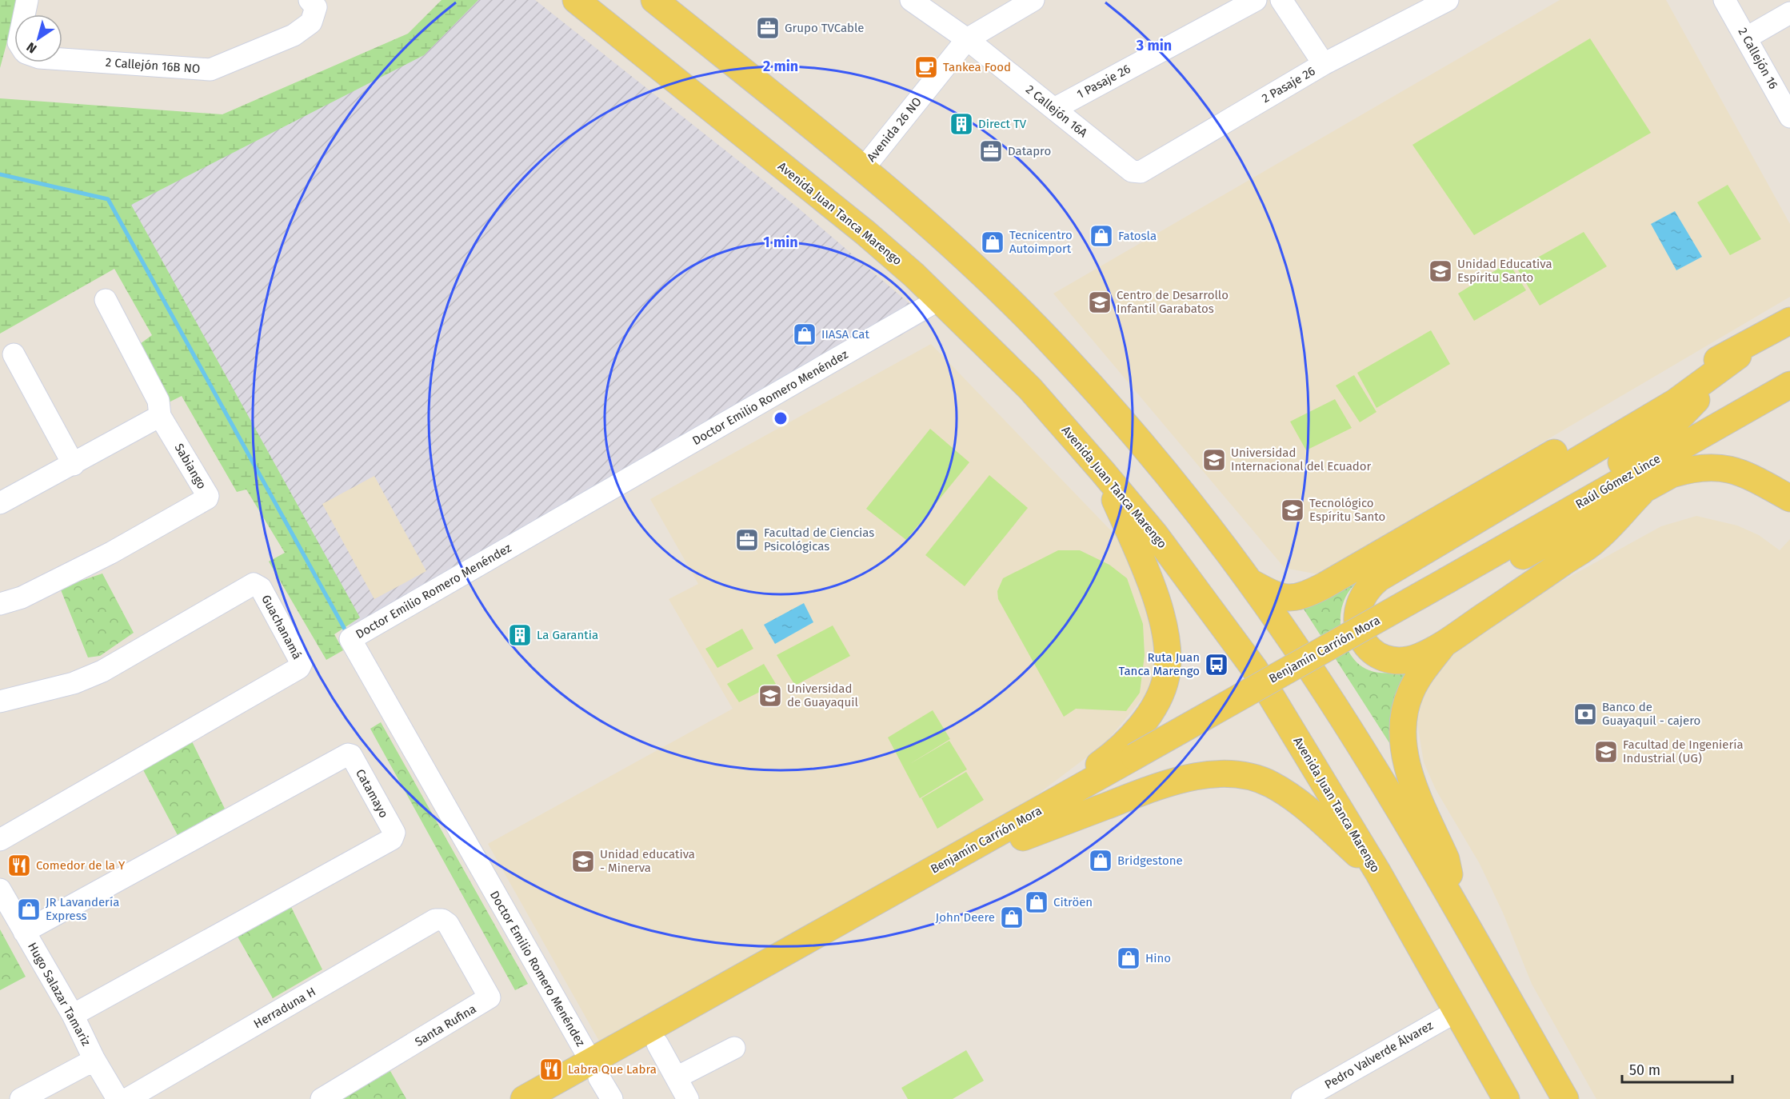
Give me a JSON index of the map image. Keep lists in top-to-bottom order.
{
  "streets": {
    "main road": ["Avenida Juan Tanca Marengo", "Raúl Gómez Lince", "Benjamín Carrión Mora"],
    "street": [
      "2 Callejón 16",
      "2 Callejón 16B NO",
      "1 Pasaje 26",
      "2 Pasaje 26",
      "2 Callejón 16A",
      "Avenida 26 NO",
      "Doctor Emilio Romero Menéndez",
      "Sabiango",
      "Guachanamá",
      "Catamayo",
      "Hugo Salazar Tamariz",
      "Herraduna H",
      "Santa Rufina",
      "Pedro Valverde Álvarez"
    ]
  },
  "crossings": [
    ["1 Pasaje 26", "2 Callejón 16A"],
    ["2 Pasaje 26", "2 Callejón 16A"],
    ["2 Callejón 16A", "Avenida 26 NO"],
    ["Avenida Juan Tanca Marengo", "Doctor Emilio Romero Menéndez"],
    ["Avenida Juan Tanca Marengo", "Pedro Valverde Álvarez"],
    ["Doctor Emilio Romero Menéndez", "Benjamín Carrión Mora"],
    ["Raúl Gómez Lince", "Benjamín Carrión Mora"],
    ["Catamayo", "Hugo Salazar Tamariz"],
    ["Herraduna H", "Santa Rufina"]
  ],
  "places": {
    "office": ["Grupo TVCable", "Datapro", "Facultad de Ciencias Psicológicas"],
    "cafe": ["Tankea Food"],
    "building": ["Direct TV", "La Garantia"],
    "shop": [
      "Fatosla",
      "Tecnicentro Autoimport",
      "IIASA Cat",
      "Bridgestone",
      "Citröen",
      "JR Lavandería Express",
      "John Deere",
      "Hino"
    ],
    "school or university": [
      "Unidad Educativa Espíritu Santo",
      "Centro de Desarrollo Infantil Garabatos",
      "Universidad Internacional del Ecuador",
      "Tecnológico Espíritu Santo",
      "Universidad de Guayaquil",
      "Facultad de Ingeniería Industrial (UG)",
      "Unidad educativa - Minerva"
    ],
    "bus stop": ["Ruta Juan Tanca Marengo"],
    "bank": ["Banco de Guayaquil - cajero"],
    "restaurant": ["Comedor de la Y", "Labra Que Labra"]
  },
  "scale_bar": "50 m",
  "north": "bottom left",
  "rings": ["3 min", "2 min", "1 min"]
}
